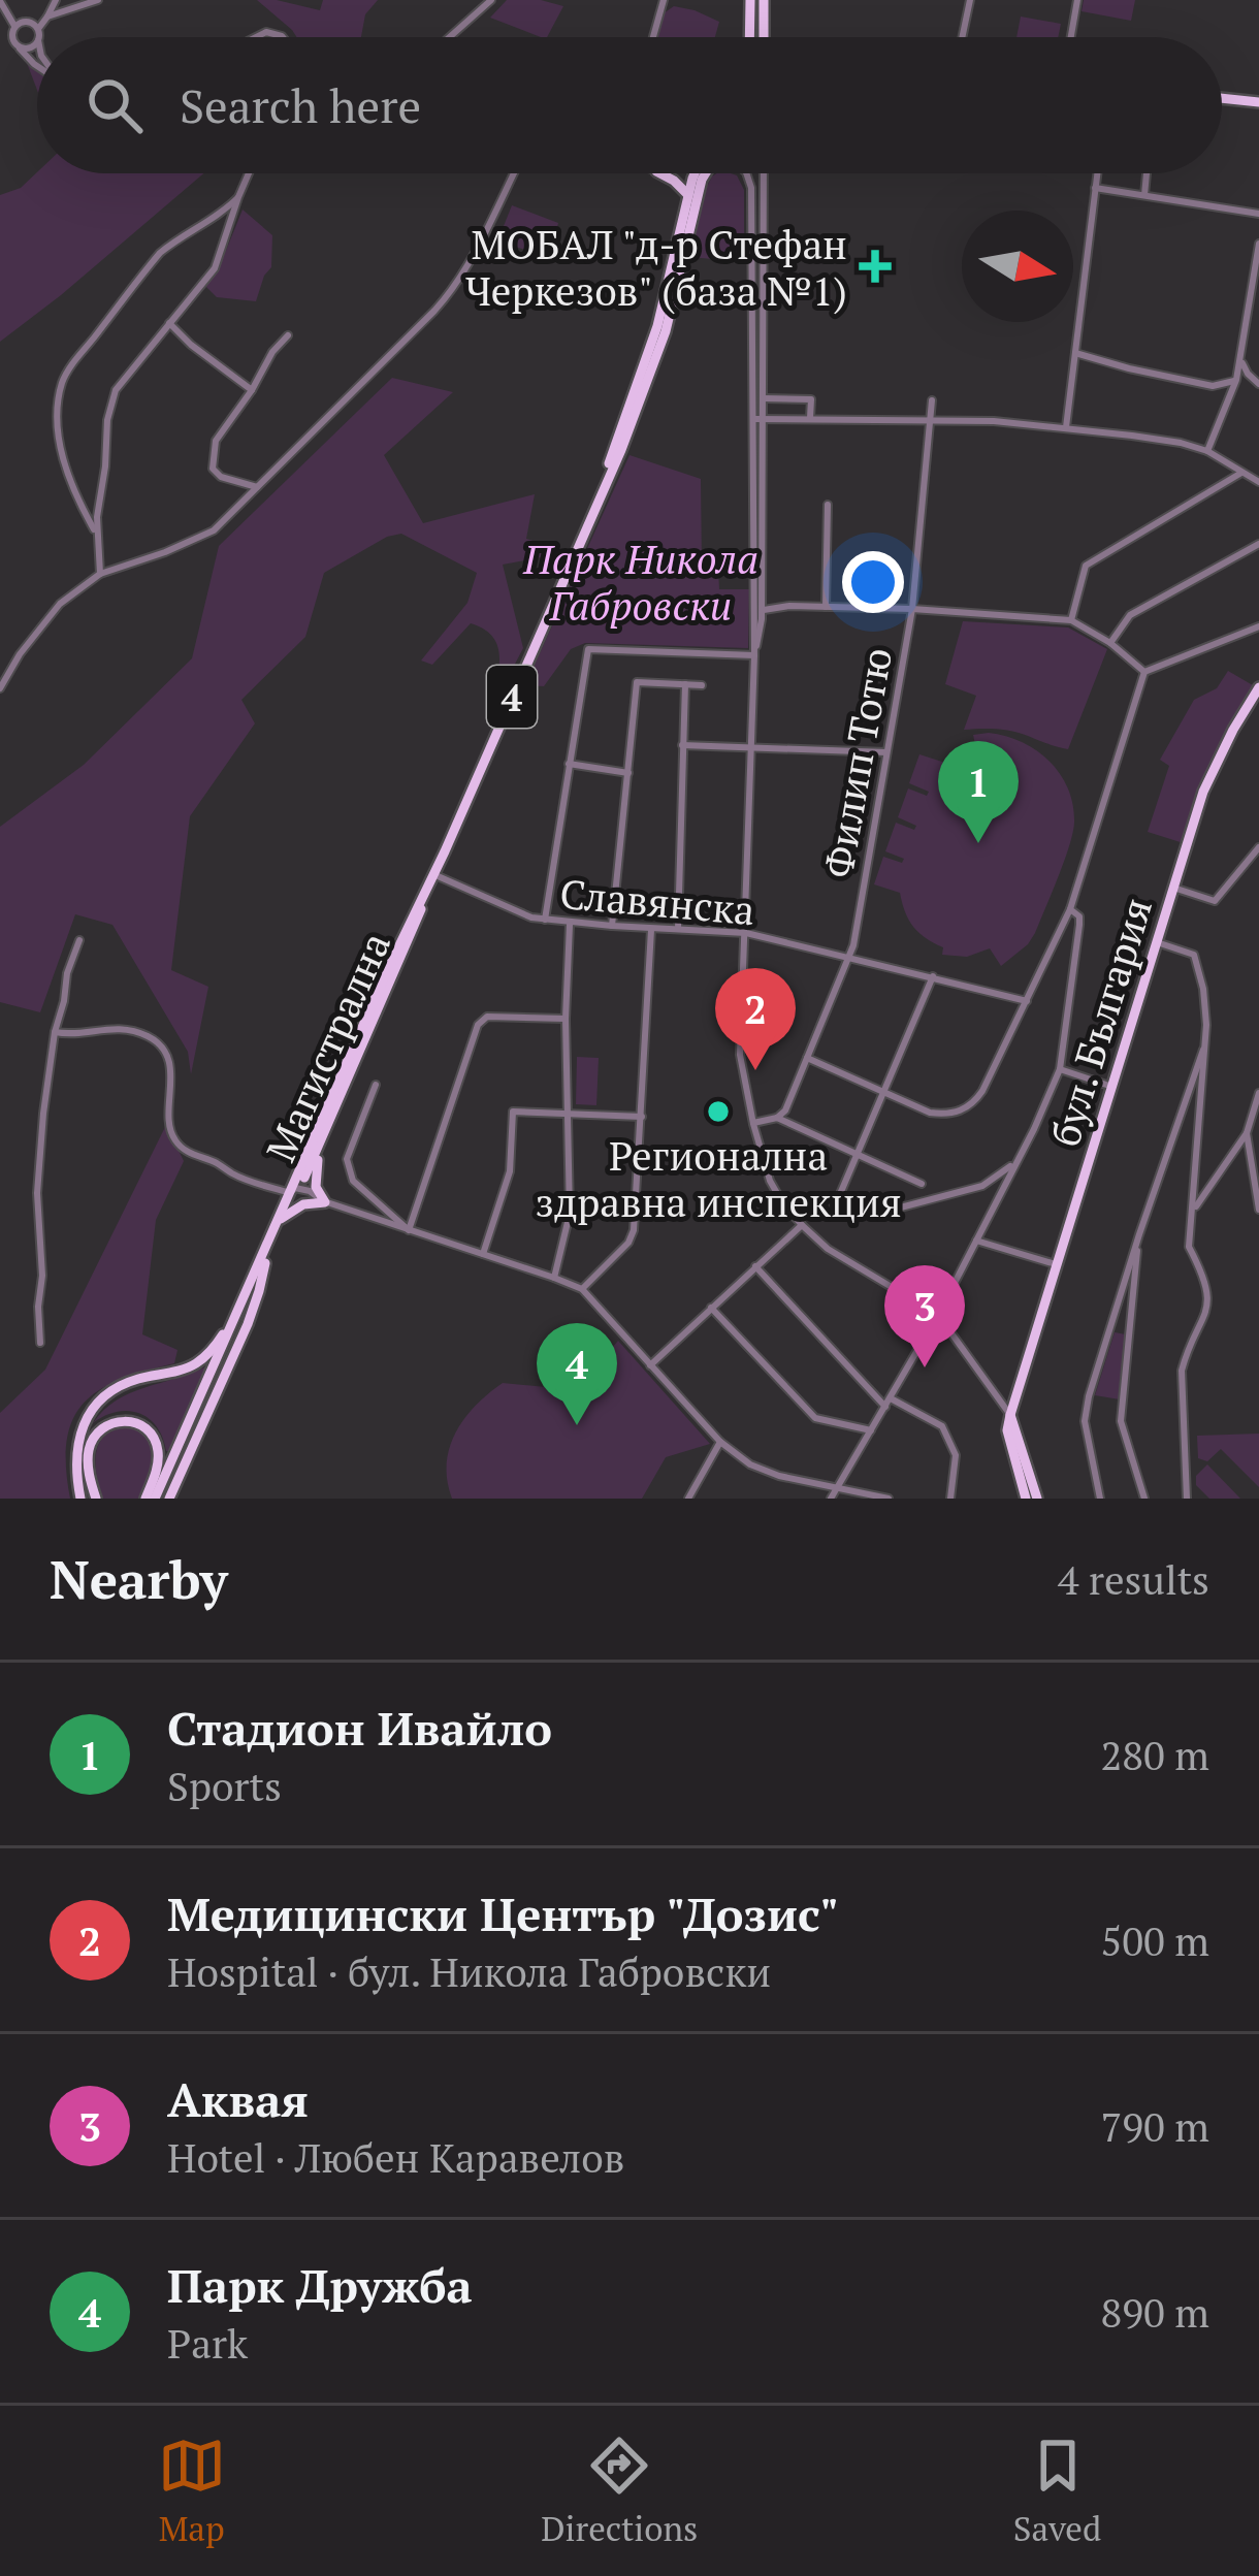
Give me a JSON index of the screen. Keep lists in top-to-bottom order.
{
  "streets": {
    "main road": ["4", "бул. България", "Магистрална"],
    "street": ["Филип Тотю", "Славянска"]
  },
  "crossings": [
    ["Филип Тотю", "Славянска"],
    ["Славянска", "Магистрална"]
  ],
  "parks": ["Парк Никола Габровски"],
  "places": {
    "health": ["МОБАЛ \"д-р Стефан Черкезов\" (база №1)"],
    "other": ["Регионална здравна инспекция"]
  },
  "north": "right",
  "page": {
    "search": "Search here",
    "pins": [
      "1",
      "2",
      "3",
      "4"
    ],
    "heading": ["Nearby", "4 results"],
    "list": [
      {
        "mark": "1",
        "name": "Стадион Ивайло",
        "note": "Sports",
        "value": "280 m"
      },
      {
        "mark": "2",
        "name": "Медицински Център \"Дозис\"",
        "note": "Hospital · бул. Никола Габровски",
        "value": "500 m"
      },
      {
        "mark": "3",
        "name": "Аквая",
        "note": "Hotel · Любен Каравелов",
        "value": "790 m"
      },
      {
        "mark": "4",
        "name": "Парк Дружба",
        "note": "Park",
        "value": "890 m"
      }
    ],
    "nav": ["Map", "Directions", "Saved"]
  }
}
